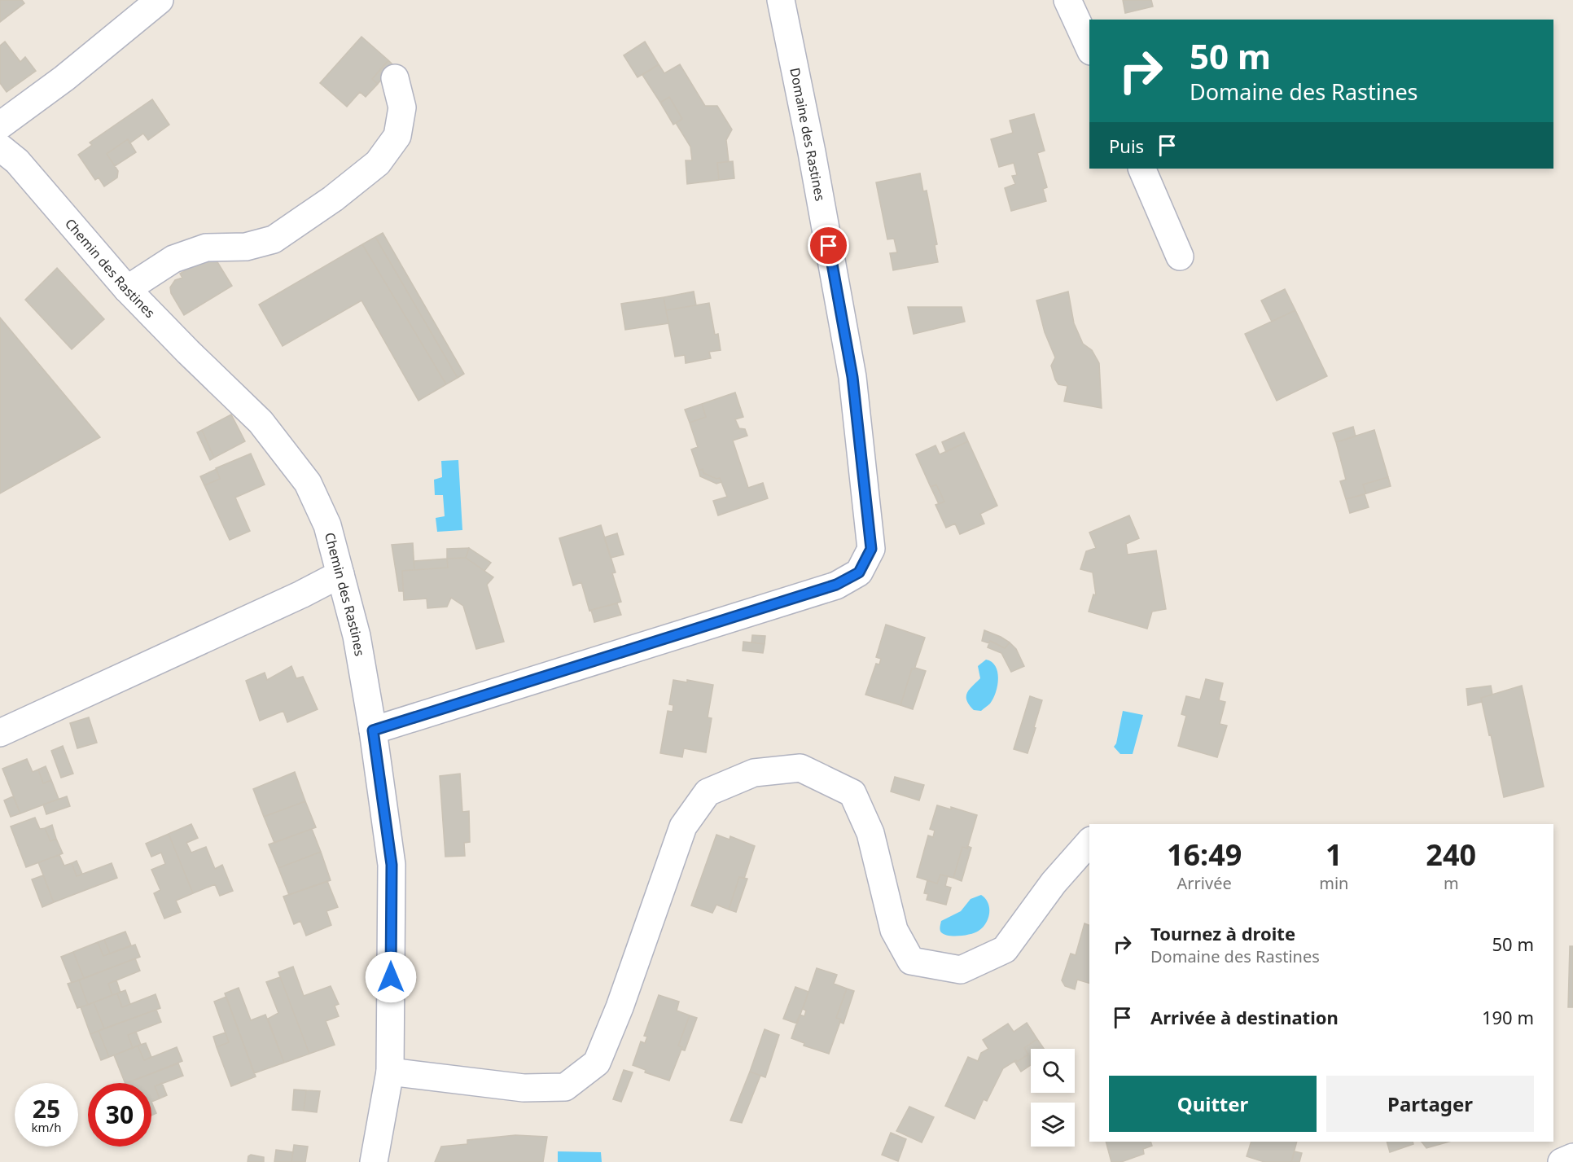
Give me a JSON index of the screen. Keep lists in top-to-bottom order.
{
  "streets": {
    "street": ["Domaine des Rastines", "Chemin des Rastines"]
  },
  "crossings": [
    ["Domaine des Rastines", "Chemin des Rastines"]
  ],
  "page": {
    "turn": ["50 m", "Domaine des Rastines"],
    "then": "Puis",
    "eta": [
      "16:49",
      "Arrivée",
      "1",
      "min",
      "240",
      "m"
    ],
    "list": [
      {
        "name": "Tournez à droite",
        "note": "Domaine des Rastines",
        "value": "50 m"
      },
      {
        "name": "Arrivée à destination",
        "value": "190 m"
      }
    ],
    "buttons": ["Quitter", "Partager"],
    "speed": "25 km/h",
    "limit": "30"
  }
}
